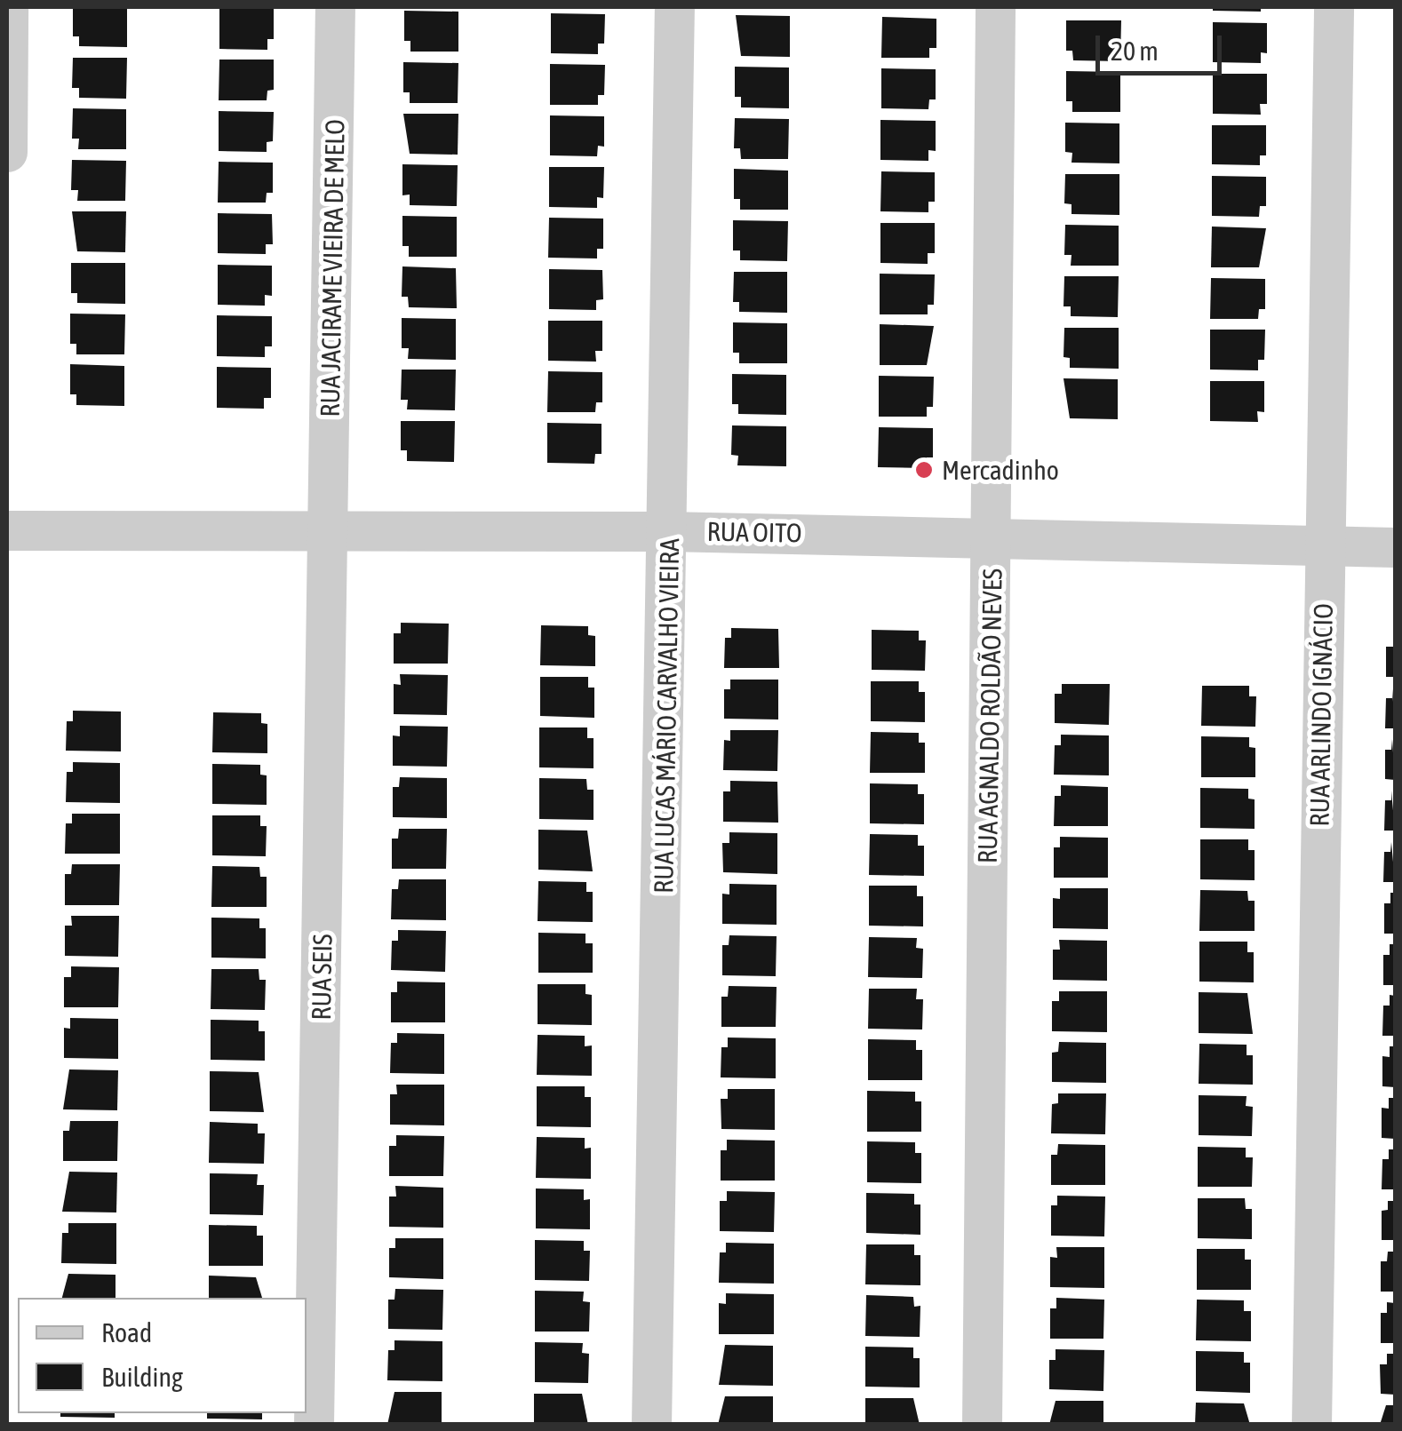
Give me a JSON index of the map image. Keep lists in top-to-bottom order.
{
  "streets": {
    "street": [
      "RUA JACIRAME VIEIRA DE MELO",
      "RUA OITO",
      "RUA ARLINDO IGNÁCIO",
      "RUA LUCAS MÁRIO CARVALHO VIEIRA",
      "RUA AGNALDO ROLDÃO NEVES",
      "RUA SEIS"
    ]
  },
  "crossings": [
    ["RUA JACIRAME VIEIRA DE MELO", "RUA OITO"],
    ["RUA JACIRAME VIEIRA DE MELO", "RUA SEIS"],
    ["RUA OITO", "RUA ARLINDO IGNÁCIO"],
    ["RUA OITO", "RUA LUCAS MÁRIO CARVALHO VIEIRA"],
    ["RUA OITO", "RUA AGNALDO ROLDÃO NEVES"],
    ["RUA OITO", "RUA SEIS"]
  ],
  "places": ["Mercadinho"],
  "legend": ["Road", "Building"],
  "scale_bar": "20 m"
}
